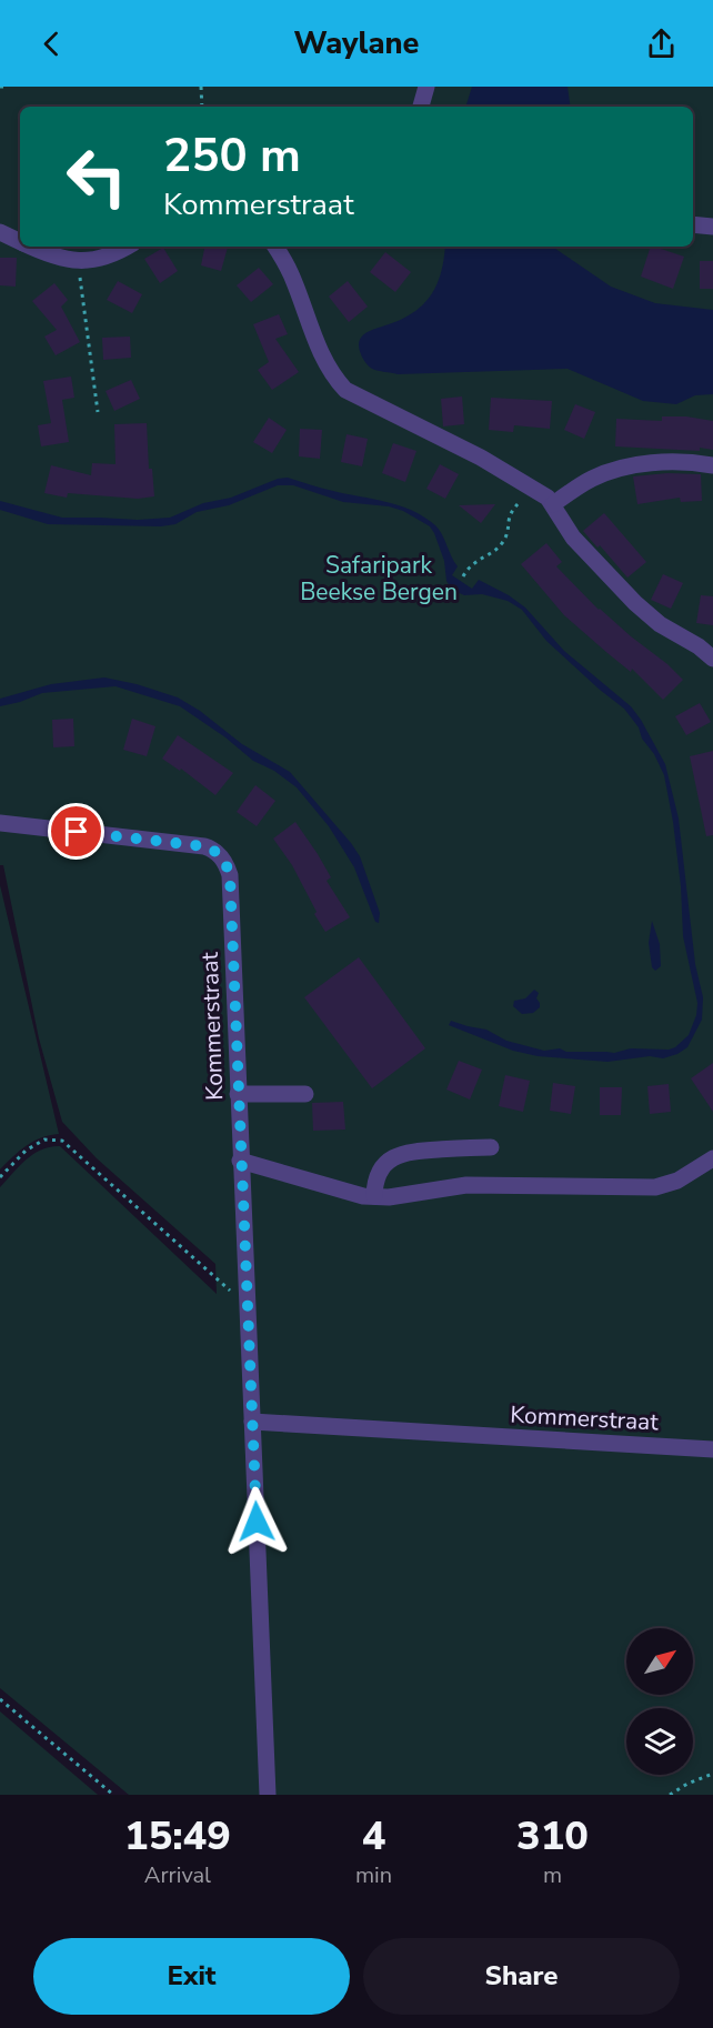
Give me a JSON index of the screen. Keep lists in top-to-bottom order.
{
  "streets": {
    "street": ["Kommerstraat"]
  },
  "parks": ["Safaripark Beekse Bergen"],
  "north": "top right",
  "page": {
    "header": "Waylane",
    "turn": ["250 m", "Kommerstraat"],
    "eta": [
      "15:49",
      "Arrival",
      "4",
      "min",
      "310",
      "m"
    ],
    "buttons": ["Exit", "Share"]
  }
}
